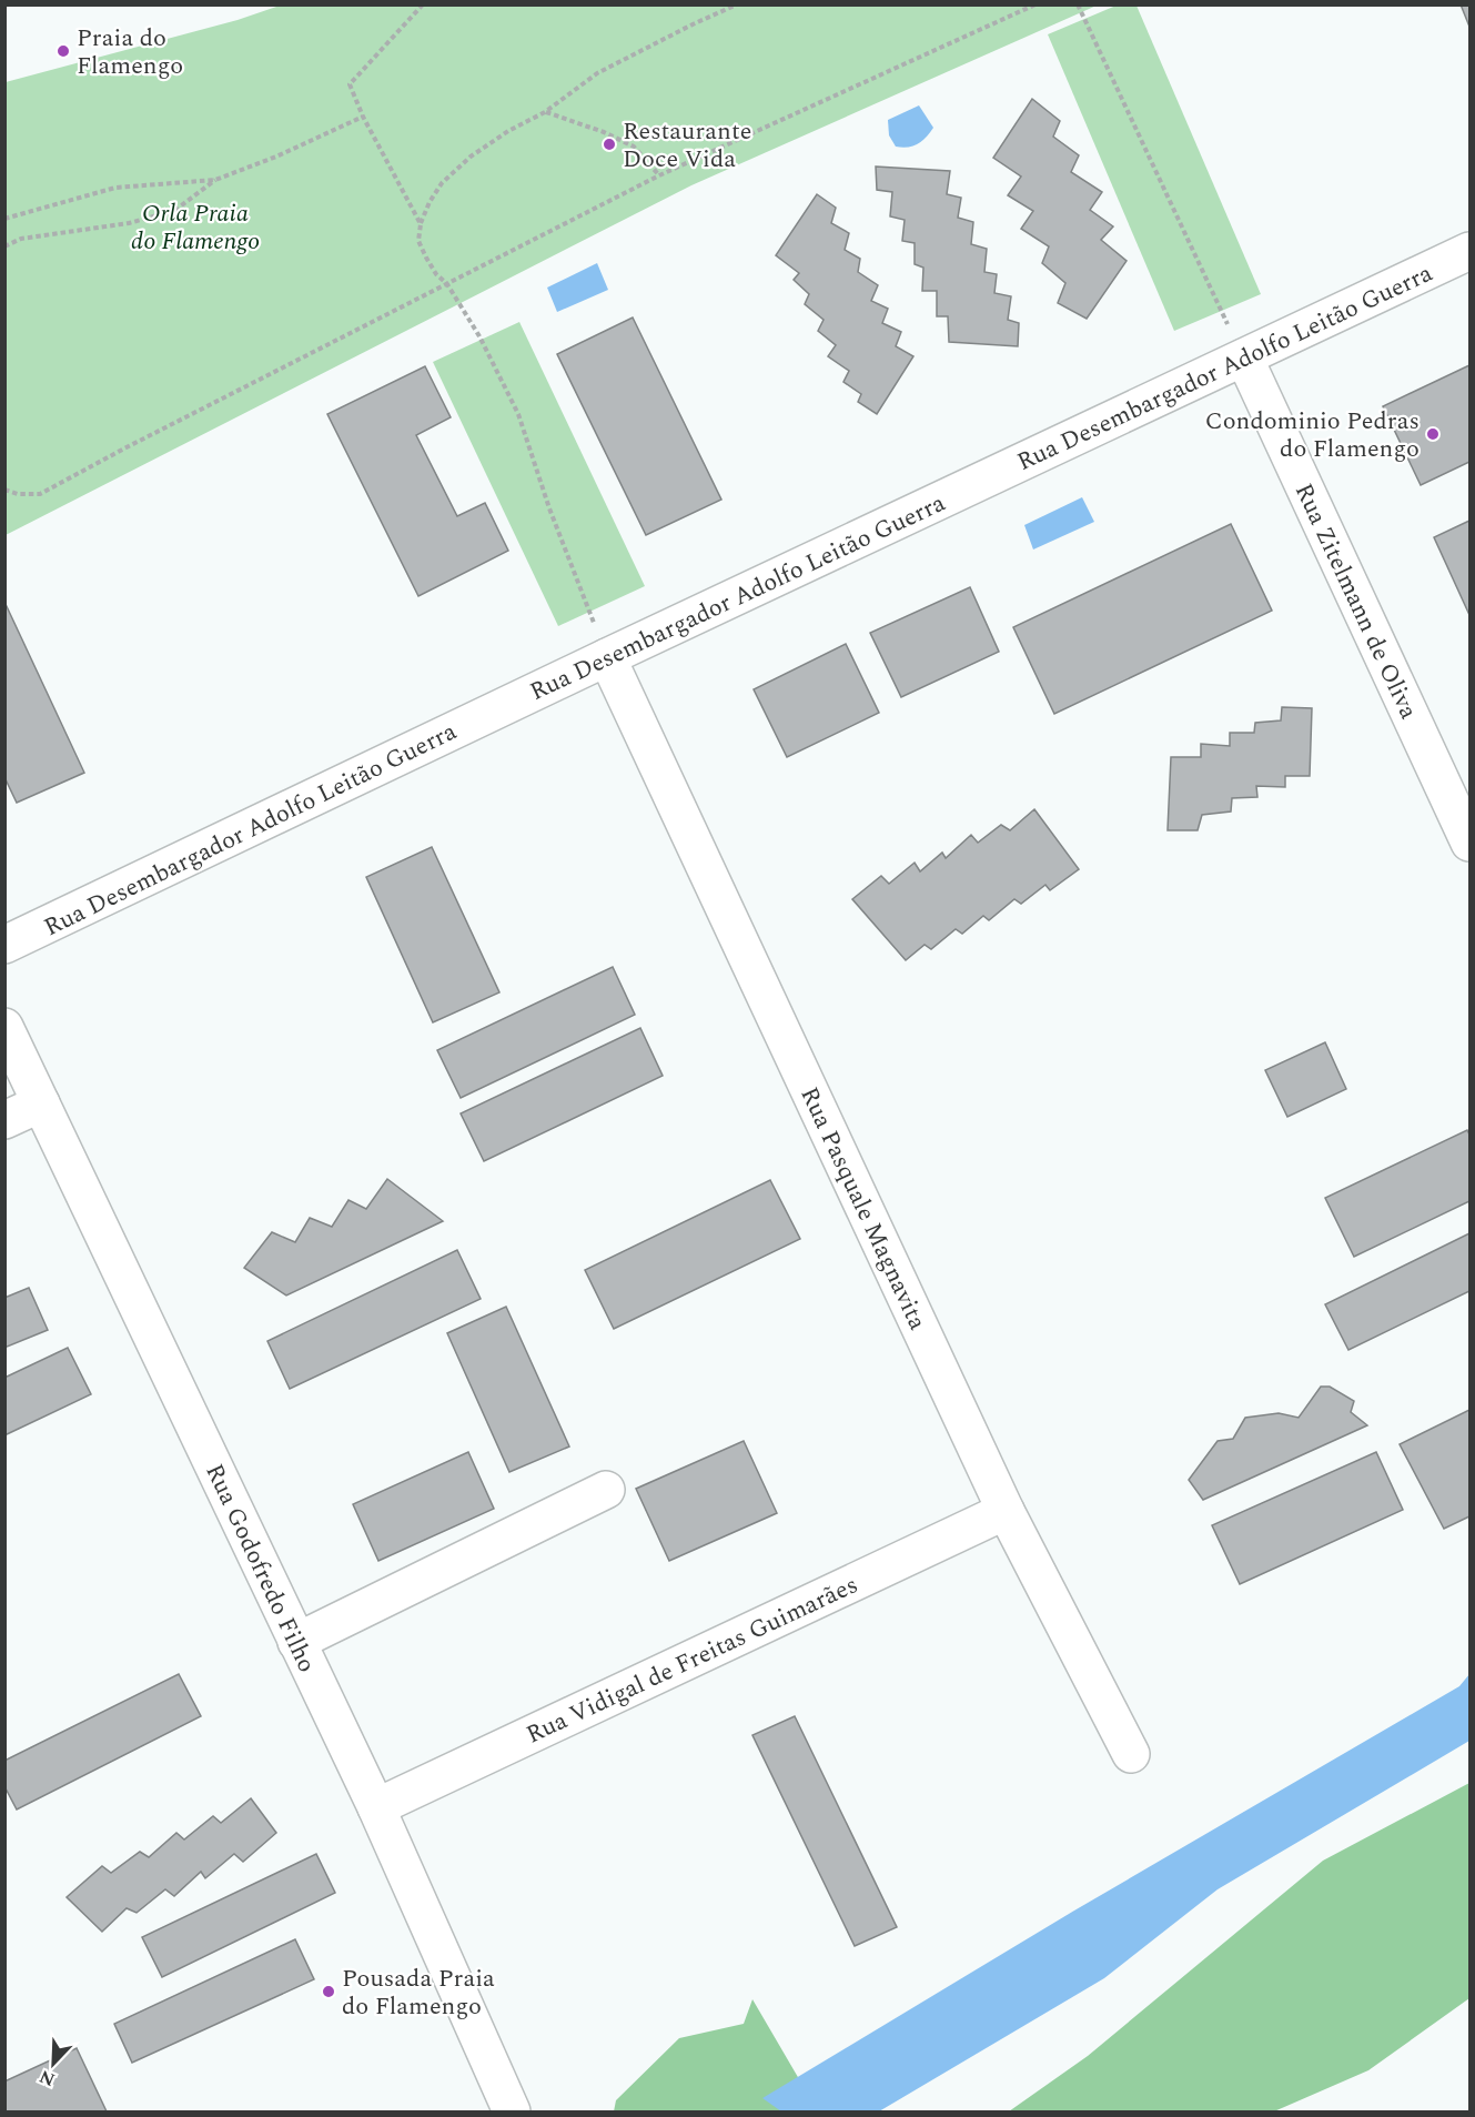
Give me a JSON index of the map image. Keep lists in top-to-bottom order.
{
  "streets": {
    "street": [
      "Rua Desembargador Adolfo Leitão Guerra",
      "Rua Zitelmann de Oliva",
      "Rua Pasquale Magnavita",
      "Rua Godofredo Filho",
      "Rua Vidigal de Freitas Guimarães"
    ]
  },
  "crossings": [
    ["Rua Desembargador Adolfo Leitão Guerra", "Rua Zitelmann de Oliva"],
    ["Rua Desembargador Adolfo Leitão Guerra", "Rua Pasquale Magnavita"],
    ["Rua Pasquale Magnavita", "Rua Vidigal de Freitas Guimarães"],
    ["Rua Godofredo Filho", "Rua Vidigal de Freitas Guimarães"]
  ],
  "parks": ["Orla Praia do Flamengo"],
  "places": [
    "Praia do Flamengo",
    "Restaurante Doce Vida",
    "Condominio Pedras do Flamengo",
    "Pousada Praia do Flamengo"
  ],
  "north": "bottom left"
}
